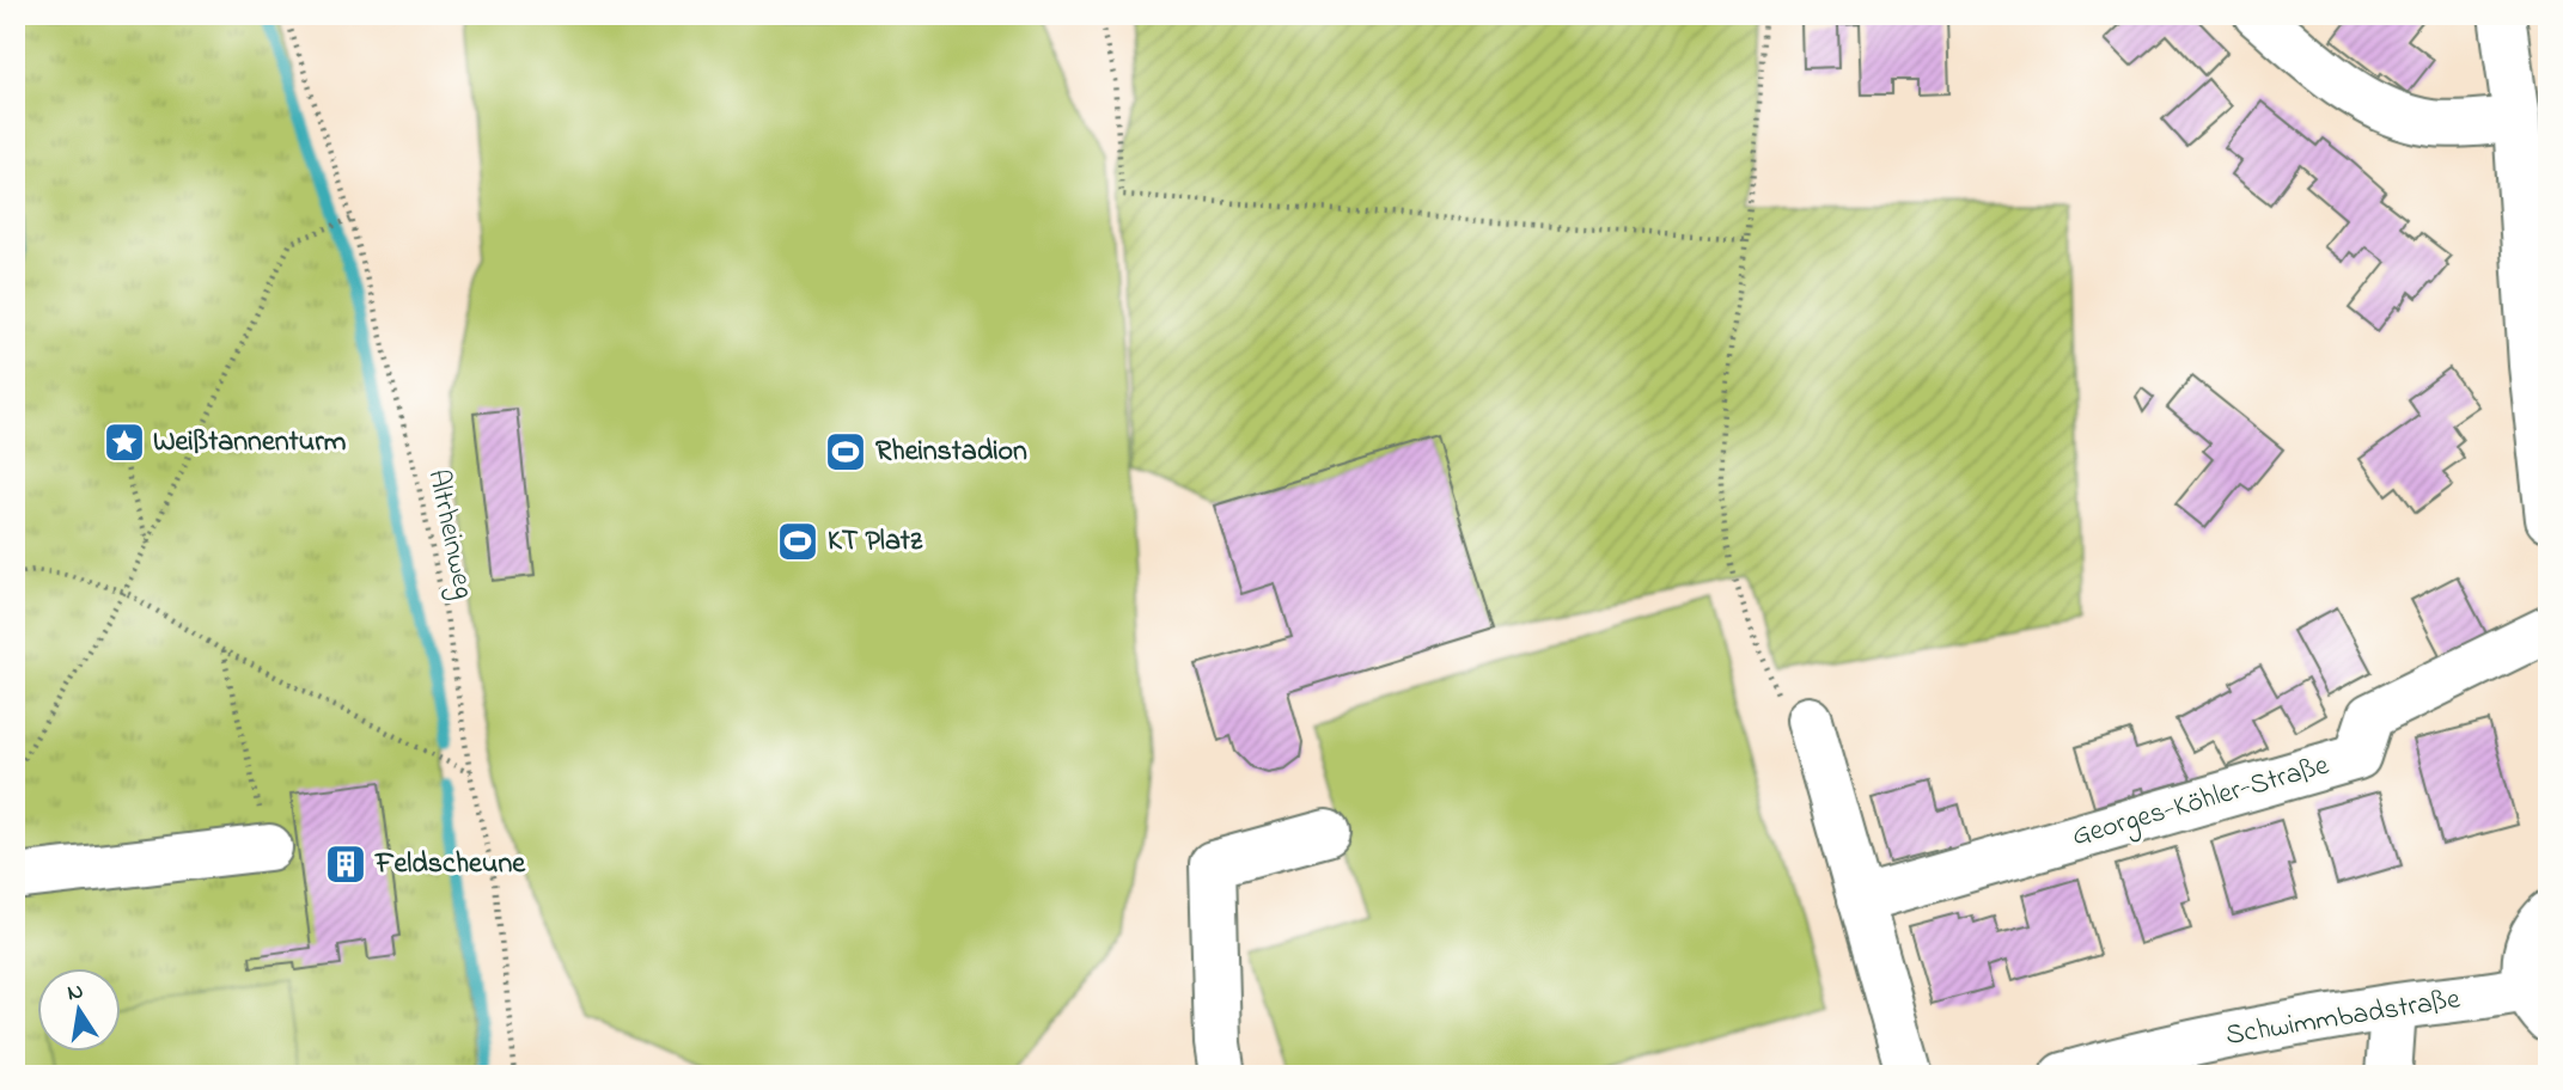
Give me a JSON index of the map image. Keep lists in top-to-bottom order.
{
  "streets": {
    "street": ["Georges-Köhler-Straße", "Schwimmbadstraße"],
    "path": ["Altrheinweg"]
  },
  "places": {
    "place": ["Weißtannenturm"],
    "sports": ["Rheinstadion", "KT Platz"],
    "building": ["Feldscheune"]
  },
  "north": "top"
}
